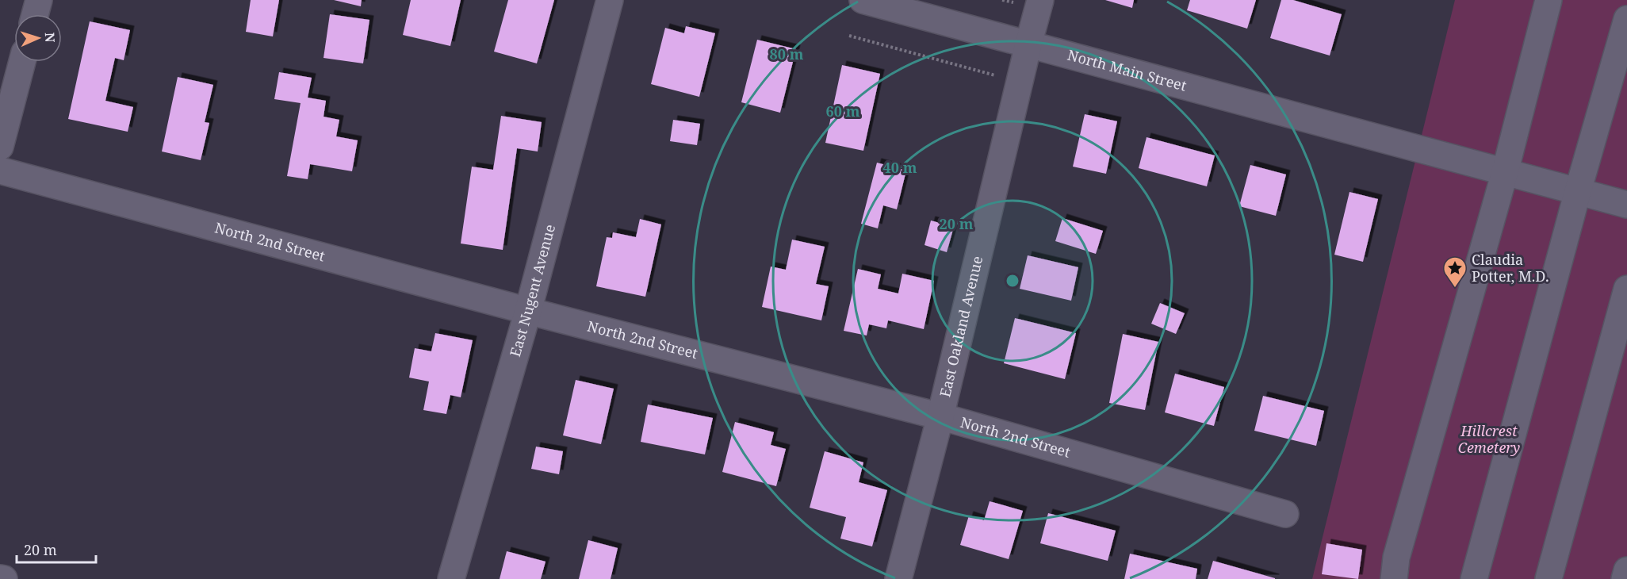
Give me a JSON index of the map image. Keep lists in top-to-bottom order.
{
  "streets": {
    "street": [
      "North Main Street",
      "North 2nd Street",
      "East Nugent Avenue",
      "East Oakland Avenue"
    ]
  },
  "crossings": [
    ["North Main Street", "East Oakland Avenue"],
    ["North 2nd Street", "East Nugent Avenue"],
    ["North 2nd Street", "East Oakland Avenue"]
  ],
  "parks": ["Hillcrest Cemetery"],
  "places": {
    "place": ["Claudia Potter, M.D."]
  },
  "scale_bar": "20 m",
  "north": "right",
  "rings": [
    "80 m",
    "60 m",
    "40 m",
    "20 m"
  ]
}
